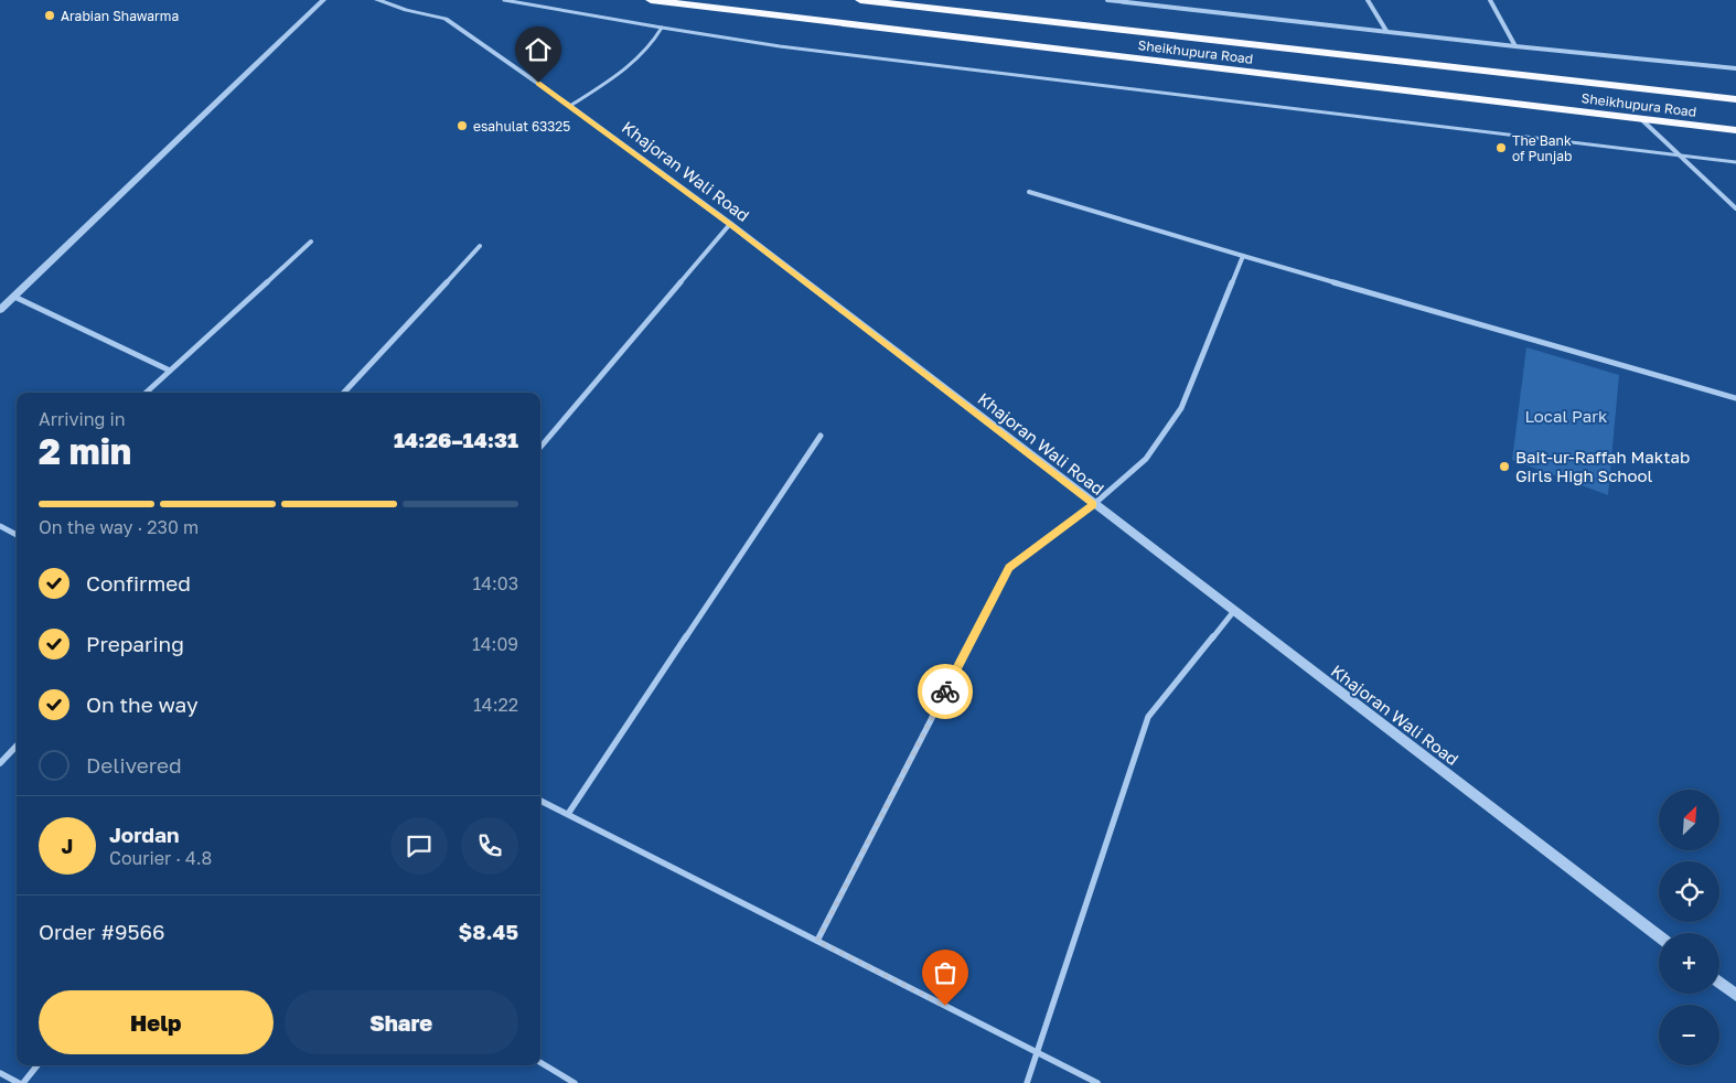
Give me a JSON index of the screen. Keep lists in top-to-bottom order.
{
  "streets": {
    "highway": ["Sheikhupura Road"],
    "street": ["Khajoran Wali Road"]
  },
  "parks": ["Local Park"],
  "places": [
    "Arabian Shawarma",
    "esahulat 63325",
    "The Bank of Punjab",
    "Bait-ur-Raffah Maktab Girls High School"
  ],
  "north": "top right",
  "page": {
    "heading": ["2 min", "Arriving in", "14:26–14:31"],
    "panel": [
      "Jordan",
      "Courier · 4.8",
      "Order #9566",
      "$8.45"
    ],
    "bar": "On the way · 230 m",
    "list": [
      ["Confirmed", "14:03"],
      ["Preparing", "14:09"],
      ["On the way", "14:22"],
      "Delivered"
    ],
    "map_buttons": ["+", "−"],
    "round": "J",
    "buttons": ["Help", "Share"]
  }
}
